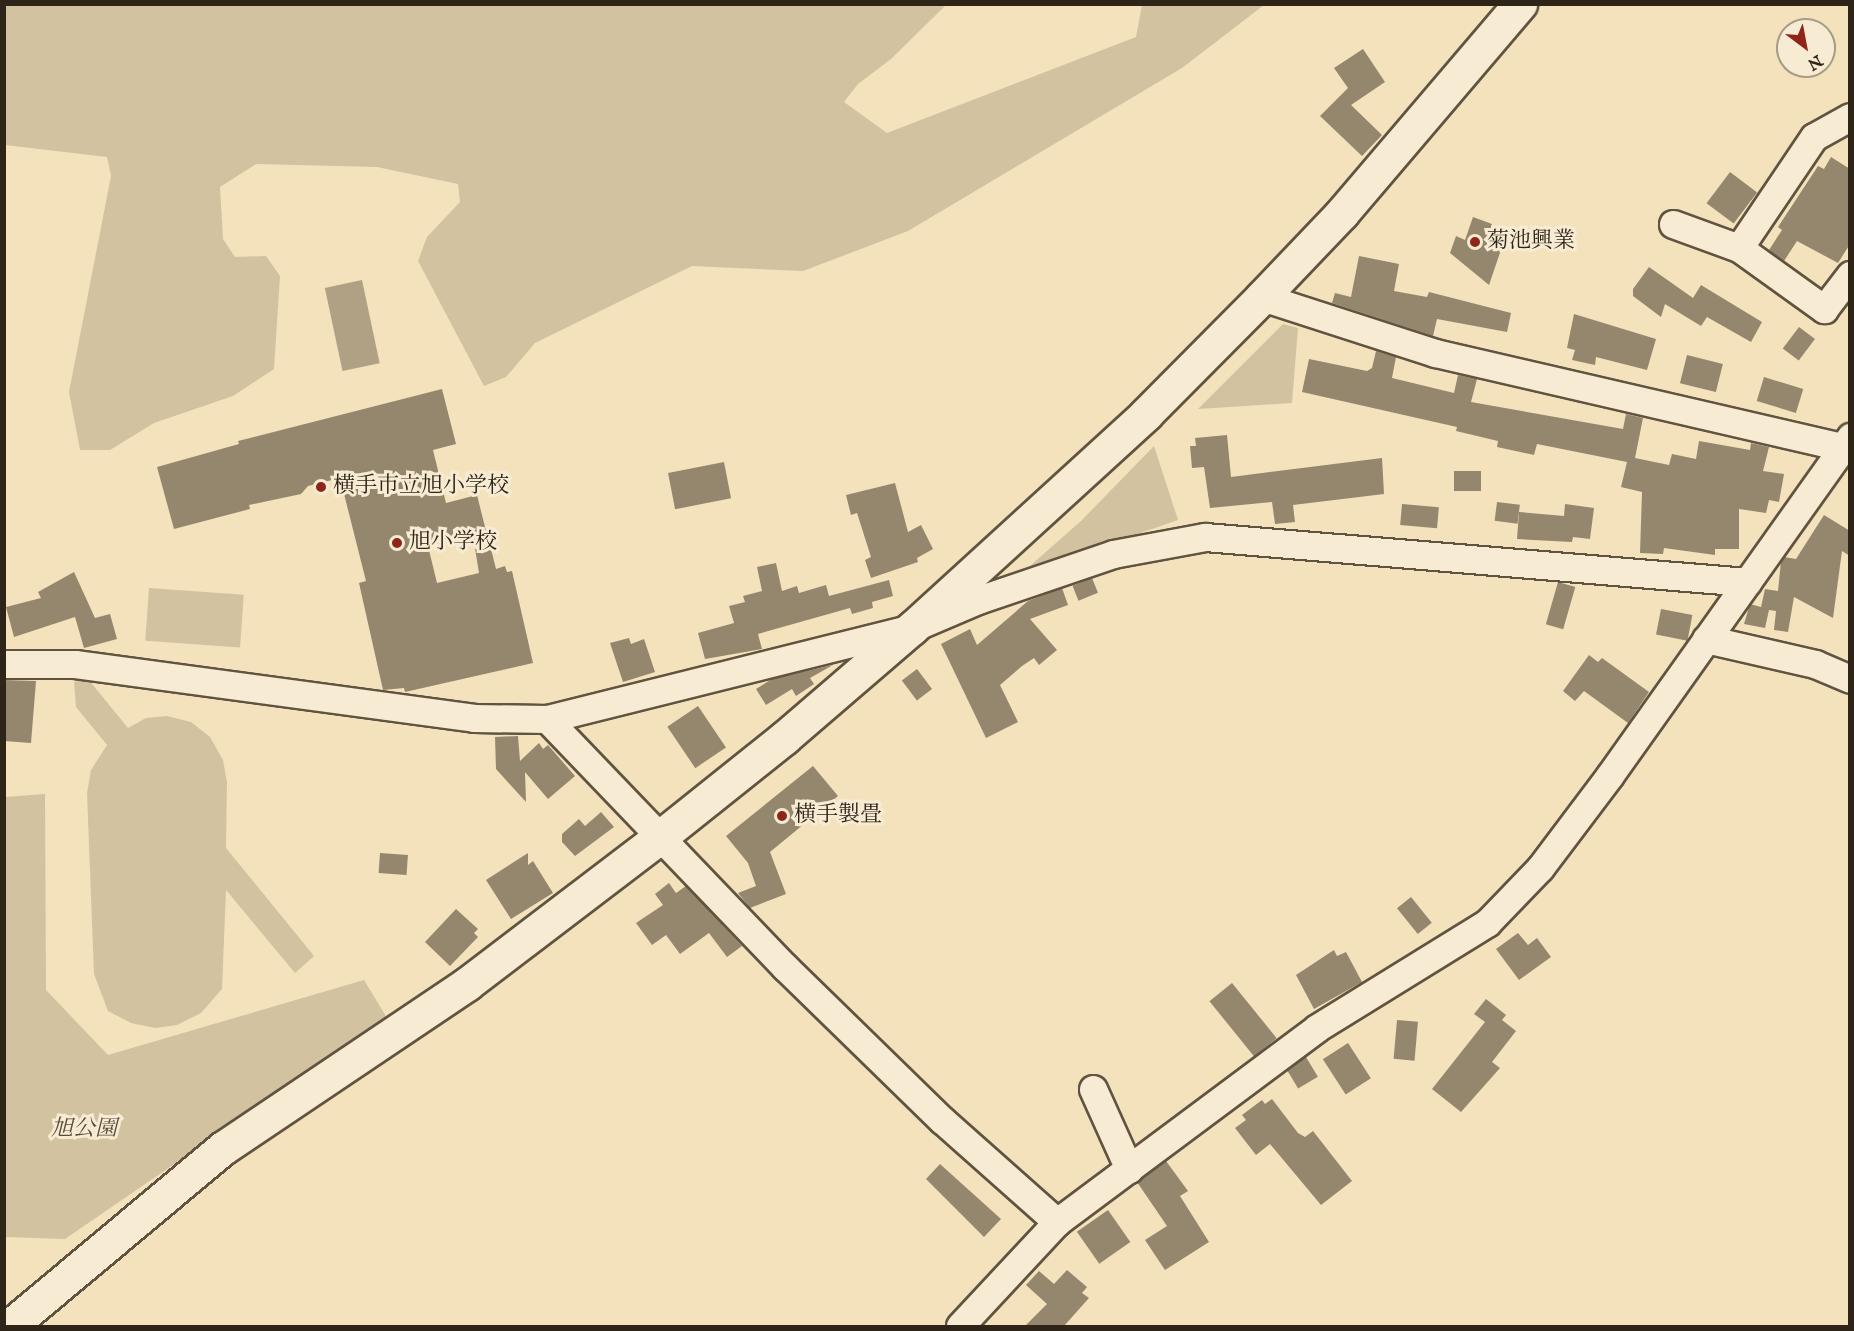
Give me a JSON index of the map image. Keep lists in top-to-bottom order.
{
  "parks": ["旭公園"],
  "places": [
    "菊池興業",
    "横手市立旭小学校",
    "旭小学校",
    "横手製畳"
  ],
  "north": "bottom right"
}
